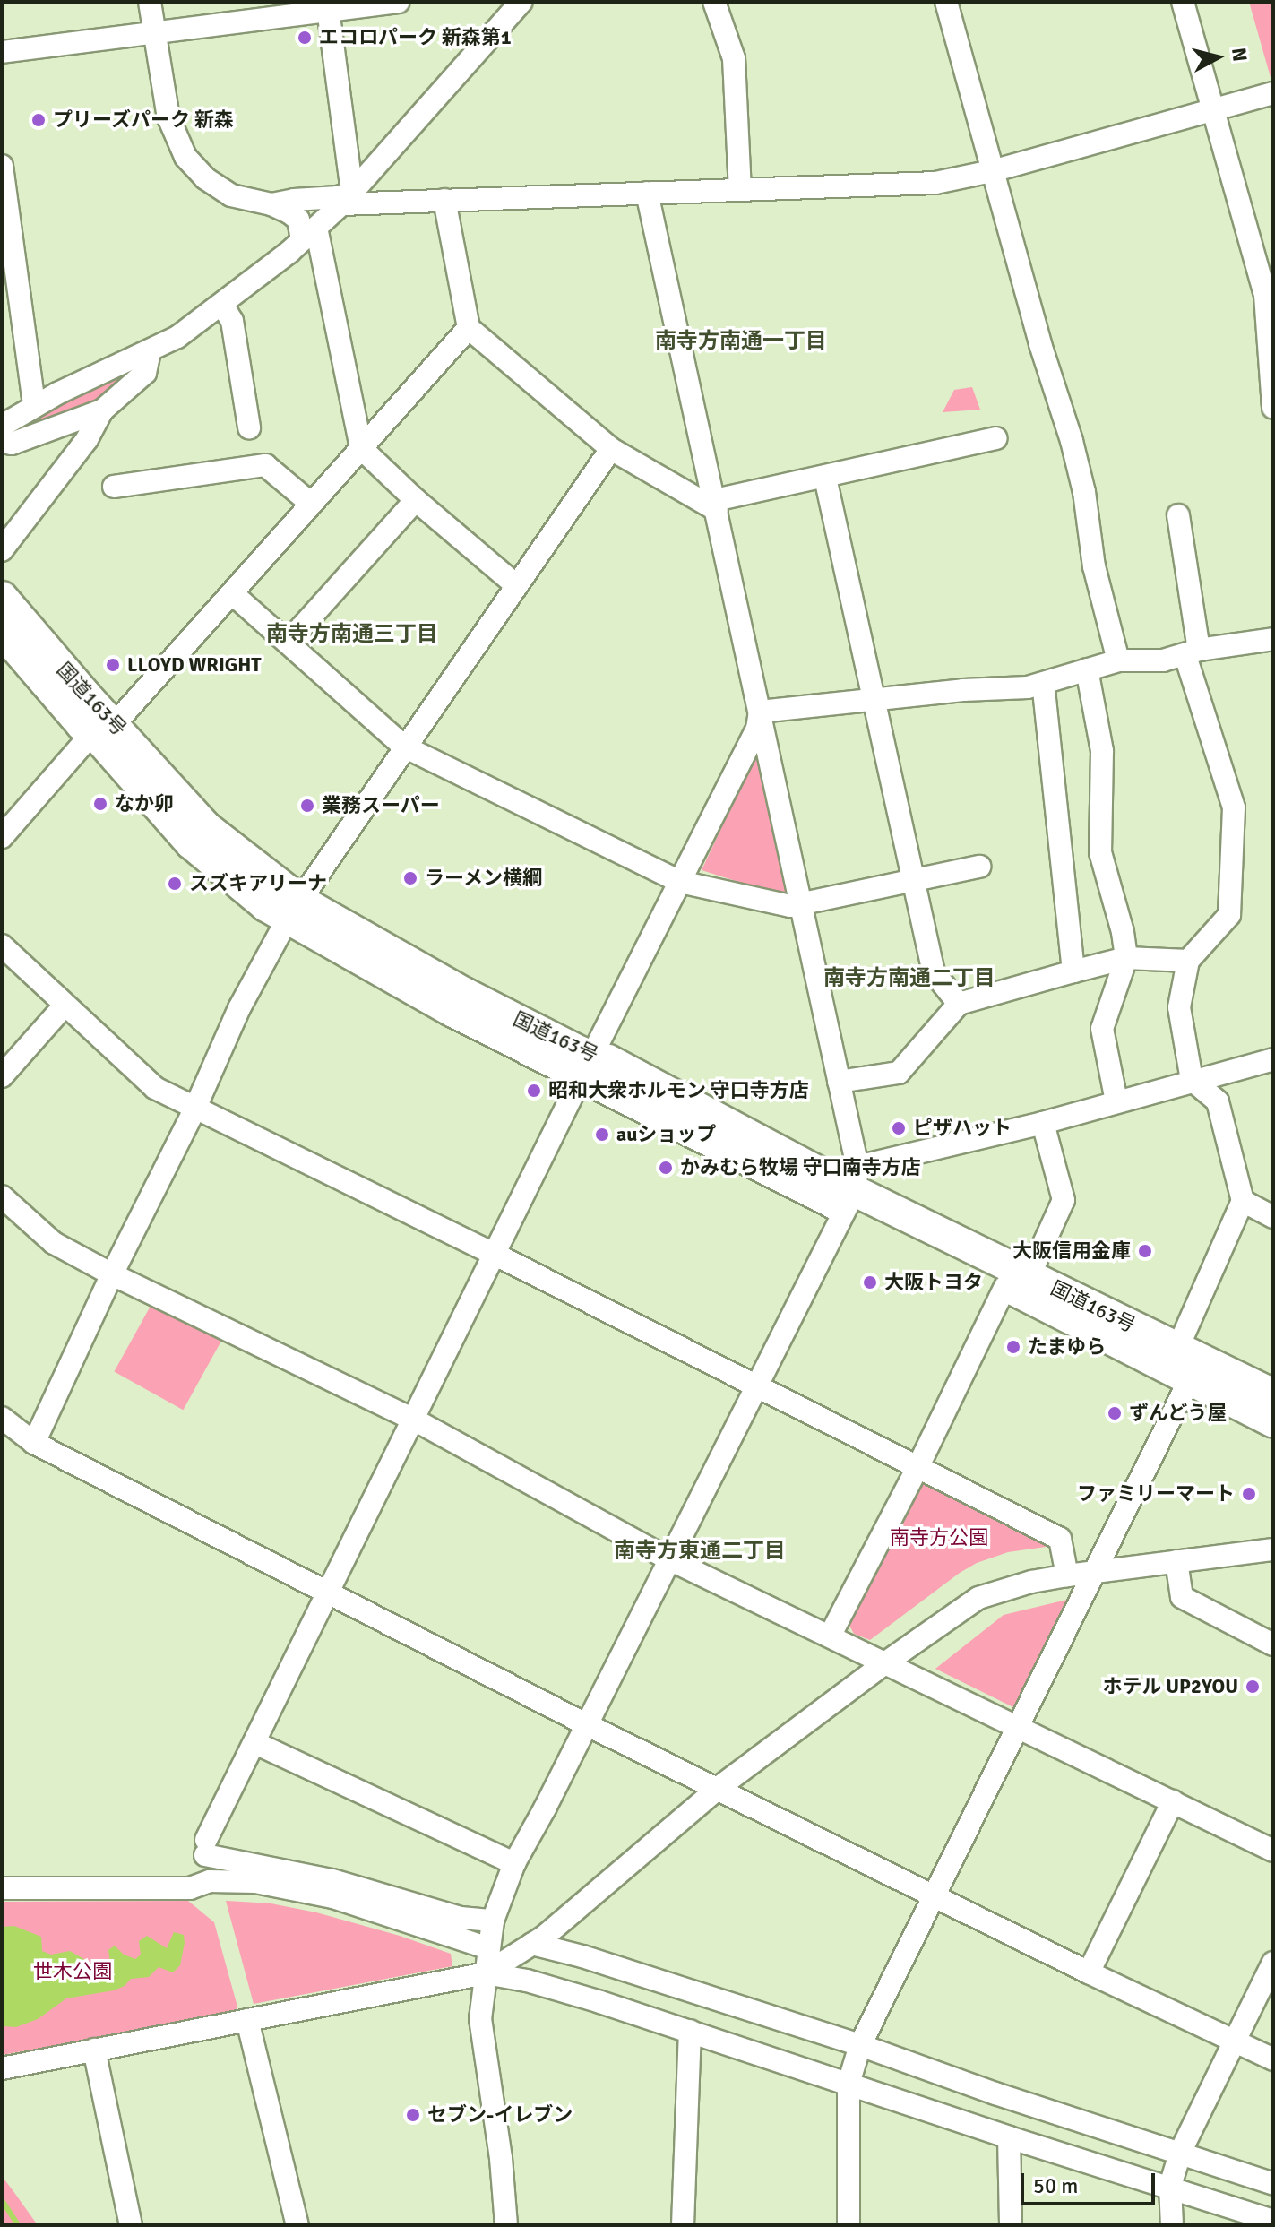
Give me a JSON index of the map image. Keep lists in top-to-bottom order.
{
  "streets": {
    "highway": ["国道163号"]
  },
  "districts": [
    "南寺方南通一丁目",
    "南寺方南通三丁目",
    "南寺方南通二丁目",
    "南寺方東通二丁目"
  ],
  "parks": ["南寺方公園", "世木公園"],
  "places": [
    "エコロパーク 新森第1",
    "プリーズパーク 新森",
    "LLOYD WRIGHT",
    "なか卯",
    "業務スーパー",
    "ラーメン横綱",
    "スズキアリーナ",
    "昭和大衆ホルモン 守口寺方店",
    "ピザハット",
    "auショップ",
    "かみむら牧場 守口南寺方店",
    "大阪信用金庫",
    "大阪トヨタ",
    "たまゆら",
    "ずんどう屋",
    "ファミリーマート",
    "ホテル UP2YOU",
    "セブン-イレブン"
  ],
  "scale_bar": "50 m",
  "north": "right"
}
